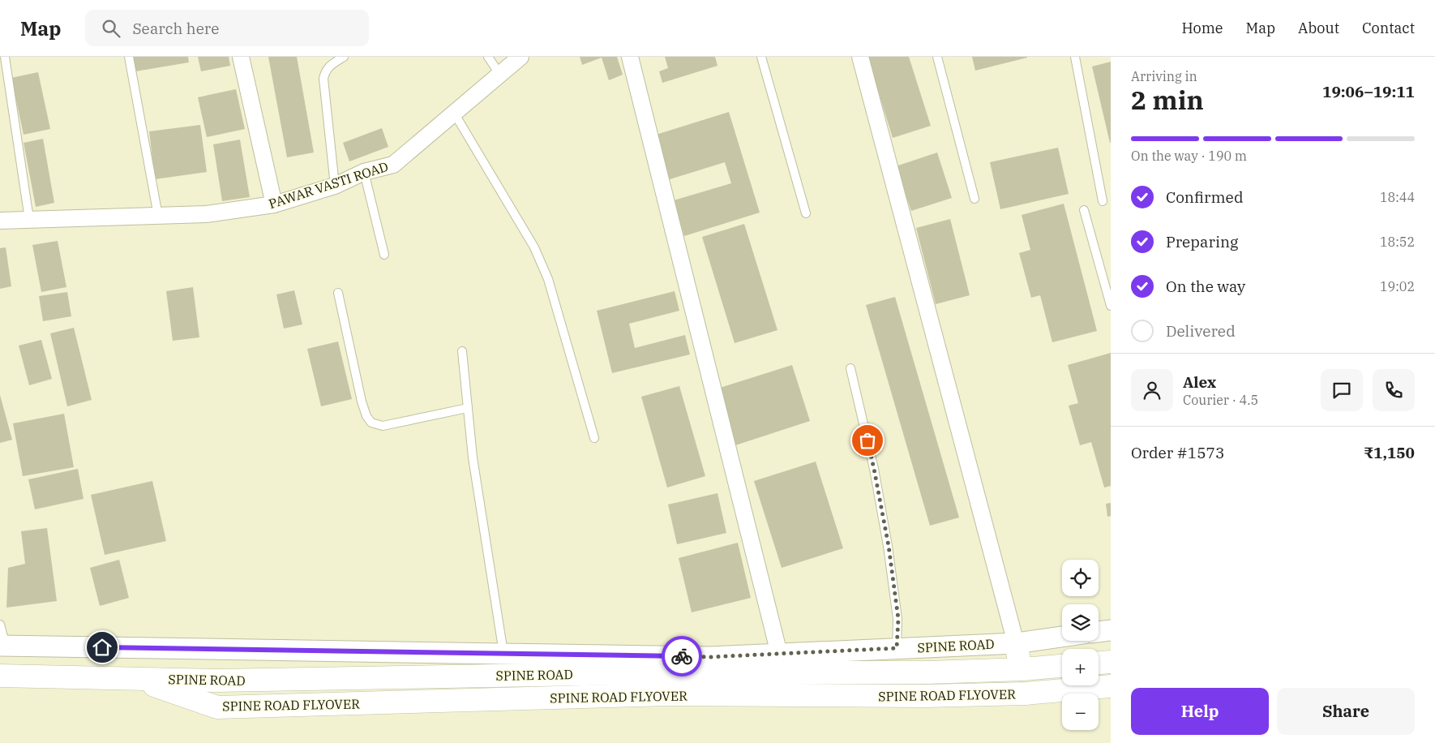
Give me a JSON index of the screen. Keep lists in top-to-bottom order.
{
  "streets": {
    "main road": ["SPINE ROAD", "SPINE ROAD FLYOVER"],
    "street": ["PAWAR VASTI ROAD"]
  },
  "crossings": [
    ["SPINE ROAD", "SPINE ROAD FLYOVER"]
  ],
  "page": {
    "header": "Map",
    "search": "Search here",
    "nav": [
      "Home",
      "Map",
      "About",
      "Contact"
    ],
    "heading": ["2 min", "Arriving in", "19:06–19:11"],
    "panel": [
      "Alex",
      "Courier · 4.5",
      "Order #1573",
      "₹1,150"
    ],
    "bar": "On the way · 190 m",
    "list": [
      ["Confirmed", "18:44"],
      ["Preparing", "18:52"],
      ["On the way", "19:02"],
      "Delivered"
    ],
    "map_buttons": ["+", "−"],
    "buttons": ["Help", "Share"]
  }
}
